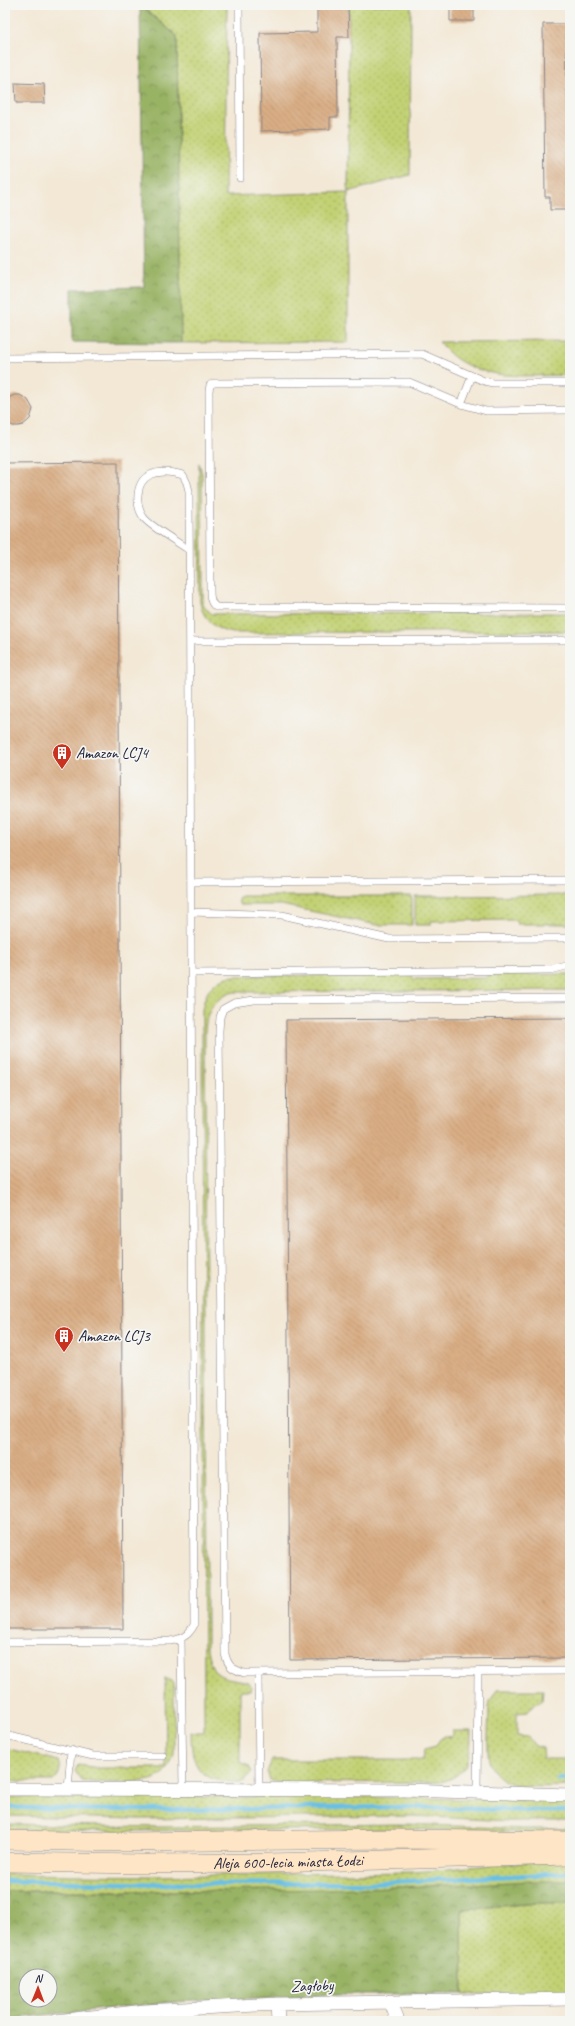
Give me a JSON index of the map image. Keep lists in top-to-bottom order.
{
  "streets": {
    "main road": ["Aleja 600-lecia miasta Łodzi"],
    "street": ["Zagłoby"]
  },
  "places": {
    "building": ["Amazon LCJ4", "Amazon LCJ3"]
  },
  "north": "top"
}
